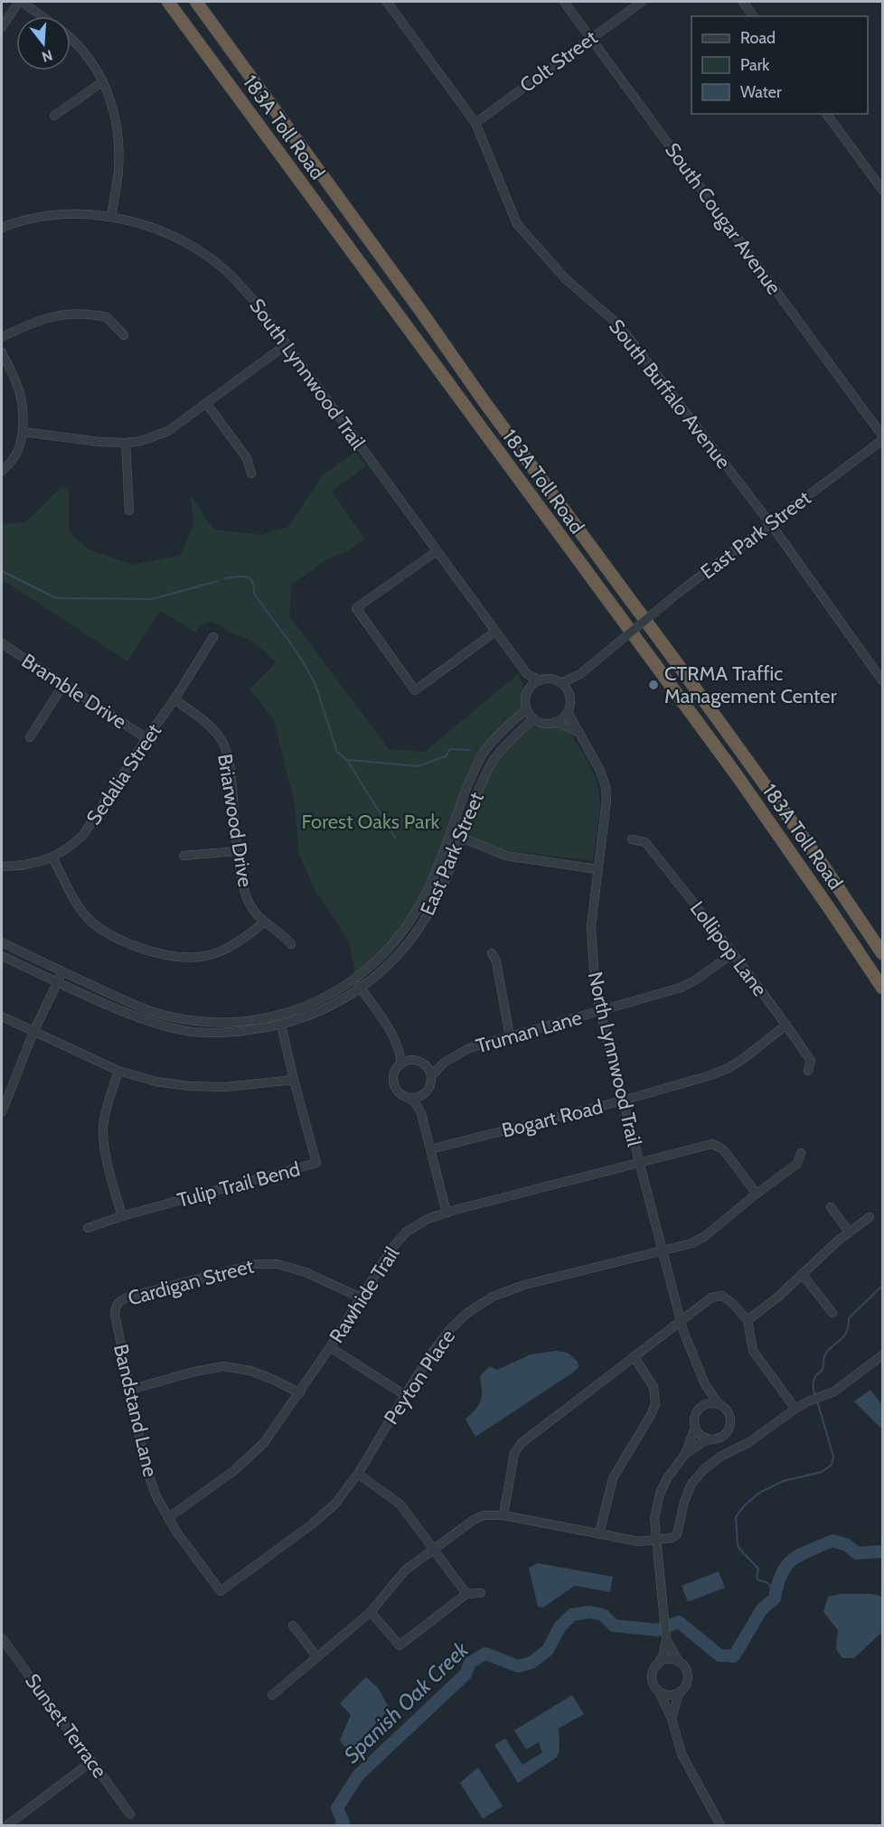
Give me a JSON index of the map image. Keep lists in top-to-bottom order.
{
  "streets": {
    "highway": ["183A Toll Road"],
    "street": [
      "Colt Street",
      "South Cougar Avenue",
      "South Lynnwood Trail",
      "South Buffalo Avenue",
      "East Park Street",
      "Bramble Drive",
      "Sedalia Street",
      "Briarwood Drive",
      "Lollipop Lane",
      "Truman Lane",
      "North Lynnwood Trail",
      "Bogart Road",
      "Tulip Trail Bend",
      "Cardigan Street",
      "Rawhide Trail",
      "Peyton Place",
      "Bandstand Lane",
      "Sunset Terrace"
    ]
  },
  "crossings": [
    ["Colt Street", "South Cougar Avenue"],
    ["Colt Street", "South Buffalo Avenue"],
    ["South Lynnwood Trail", "East Park Street"],
    ["South Lynnwood Trail", "North Lynnwood Trail"],
    ["South Buffalo Avenue", "East Park Street"],
    ["East Park Street", "North Lynnwood Trail"],
    ["East Park Street", "Tulip Trail Bend"],
    ["Bramble Drive", "Sedalia Street"],
    ["Sedalia Street", "Briarwood Drive"],
    ["Lollipop Lane", "Truman Lane"],
    ["Lollipop Lane", "Bogart Road"],
    ["Truman Lane", "North Lynnwood Trail"],
    ["North Lynnwood Trail", "Bogart Road"],
    ["North Lynnwood Trail", "Rawhide Trail"],
    ["North Lynnwood Trail", "Peyton Place"],
    ["Cardigan Street", "Rawhide Trail"],
    ["Cardigan Street", "Bandstand Lane"],
    ["Rawhide Trail", "Peyton Place"],
    ["Rawhide Trail", "Bandstand Lane"],
    ["Peyton Place", "Bandstand Lane"]
  ],
  "water": ["Spanish Oak Creek"],
  "parks": ["Forest Oaks Park"],
  "places": ["CTRMA Traffic Management Center"],
  "legend": ["Road", "Park", "Water"],
  "north": "bottom"
}
